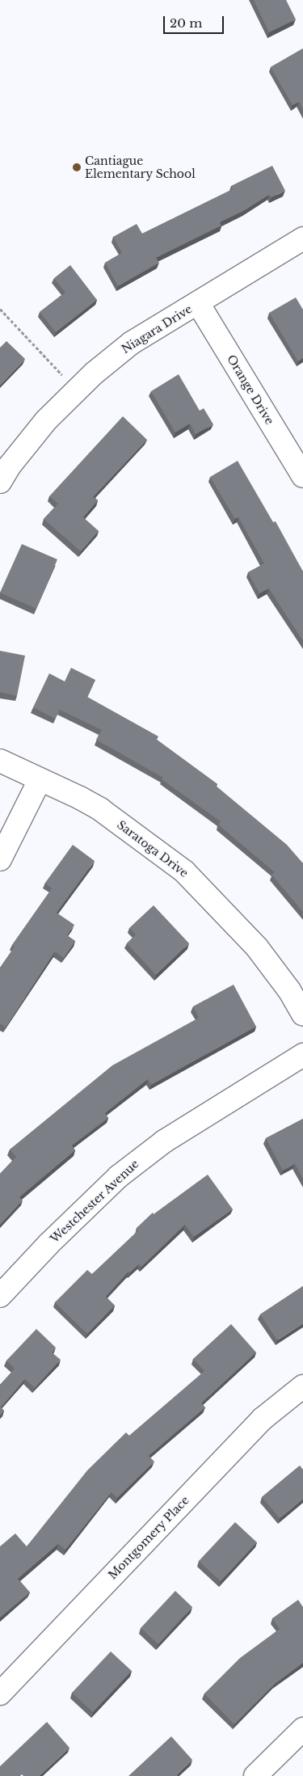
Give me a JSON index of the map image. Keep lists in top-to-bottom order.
{
  "streets": {
    "street": [
      "Niagara Drive",
      "Orange Drive",
      "Saratoga Drive",
      "Westchester Avenue",
      "Montgomery Place"
    ]
  },
  "crossings": [
    ["Niagara Drive", "Orange Drive"]
  ],
  "places": ["Cantiague Elementary School"],
  "scale_bar": "20 m"
}
